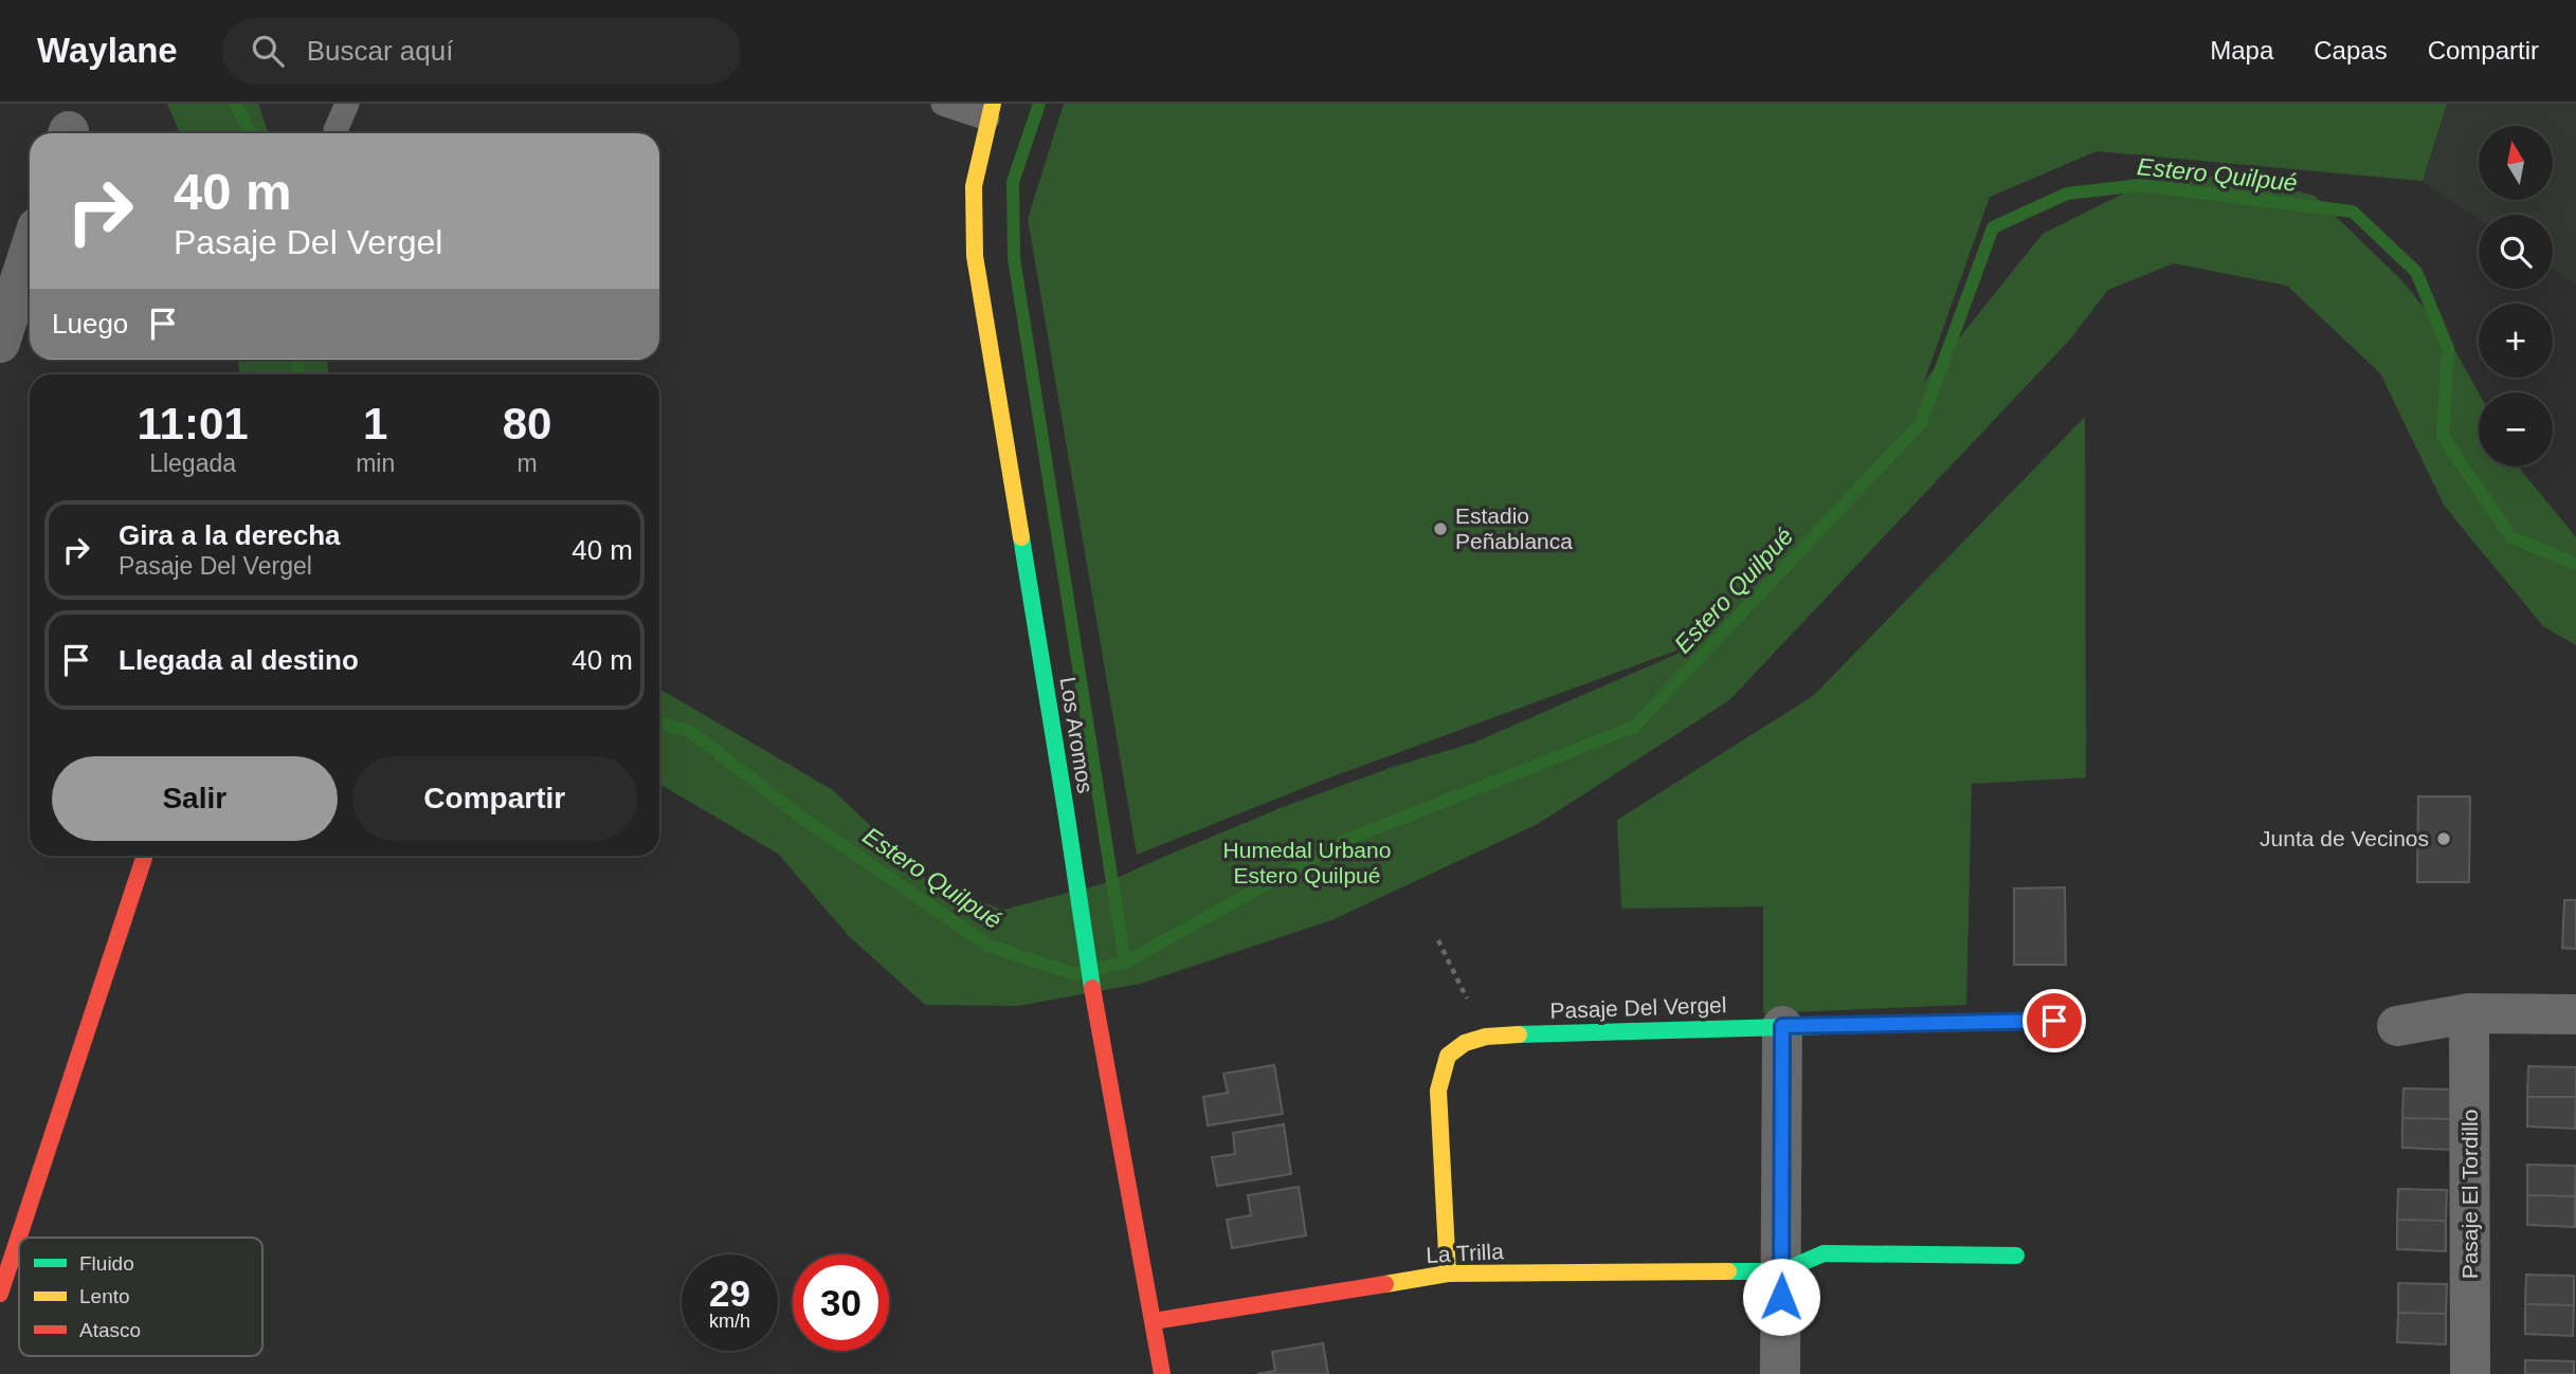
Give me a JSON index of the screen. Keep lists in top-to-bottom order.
{
  "streets": {
    "street": [
      "Los Aromos",
      "Pasaje Del Vergel",
      "Pasaje El Tordillo",
      "La Trilla"
    ]
  },
  "crossings": [
    ["Los Aromos", "La Trilla"],
    ["Pasaje Del Vergel", "La Trilla"]
  ],
  "water": ["Estero Quilpué"],
  "parks": ["Humedal Urbano Estero Quilpué"],
  "places": ["Estadio Peñablanca", "Junta de Vecinos"],
  "legend": ["Fluido", "Lento", "Atasco"],
  "north": "top",
  "page": {
    "header": "Waylane",
    "search": "Buscar aquí",
    "nav": ["Mapa", "Capas", "Compartir"],
    "map_buttons": ["+", "−"],
    "turn": ["40 m", "Pasaje Del Vergel"],
    "then": "Luego",
    "eta": [
      "11:01",
      "Llegada",
      "1",
      "min",
      "80",
      "m"
    ],
    "list": [
      {
        "name": "Gira a la derecha",
        "note": "Pasaje Del Vergel",
        "value": "40 m"
      },
      {
        "name": "Llegada al destino",
        "value": "40 m"
      }
    ],
    "buttons": ["Salir", "Compartir"],
    "speed": "29 km/h",
    "limit": "30"
  }
}
